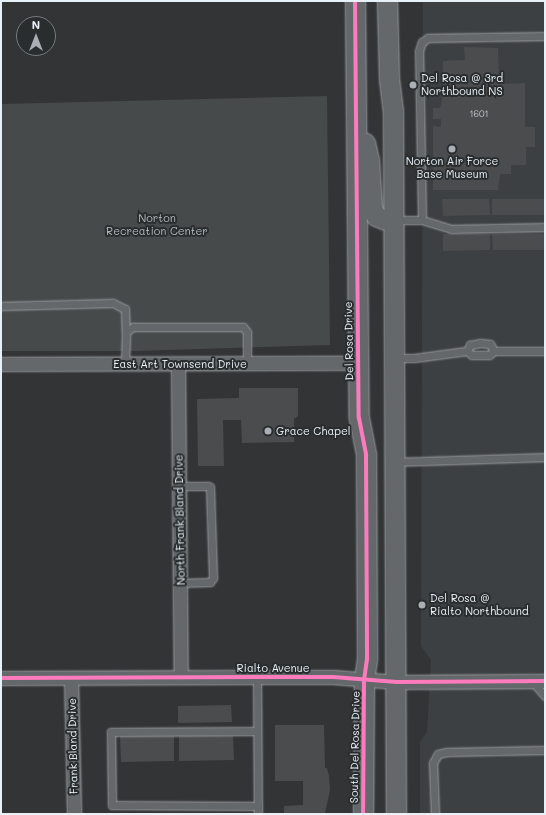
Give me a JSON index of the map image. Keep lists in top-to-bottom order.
{
  "streets": {
    "street": [
      "Del Rosa Drive",
      "East Art Townsend Drive",
      "North Frank Bland Drive",
      "Rialto Avenue",
      "Frank Bland Drive",
      "South Del Rosa Drive"
    ]
  },
  "crossings": [
    ["Del Rosa Drive", "East Art Townsend Drive"],
    ["Del Rosa Drive", "Rialto Avenue"],
    ["Del Rosa Drive", "South Del Rosa Drive"],
    ["East Art Townsend Drive", "North Frank Bland Drive"],
    ["North Frank Bland Drive", "Rialto Avenue"],
    ["Rialto Avenue", "Frank Bland Drive"],
    ["Rialto Avenue", "South Del Rosa Drive"]
  ],
  "parks": ["Norton Recreation Center"],
  "places": [
    "Del Rosa @ 3rd Northbound NS",
    "Norton Air Force Base Museum",
    "Grace Chapel",
    "Del Rosa @ Rialto Northbound"
  ],
  "house_numbers": ["1601"],
  "north": "top"
}
